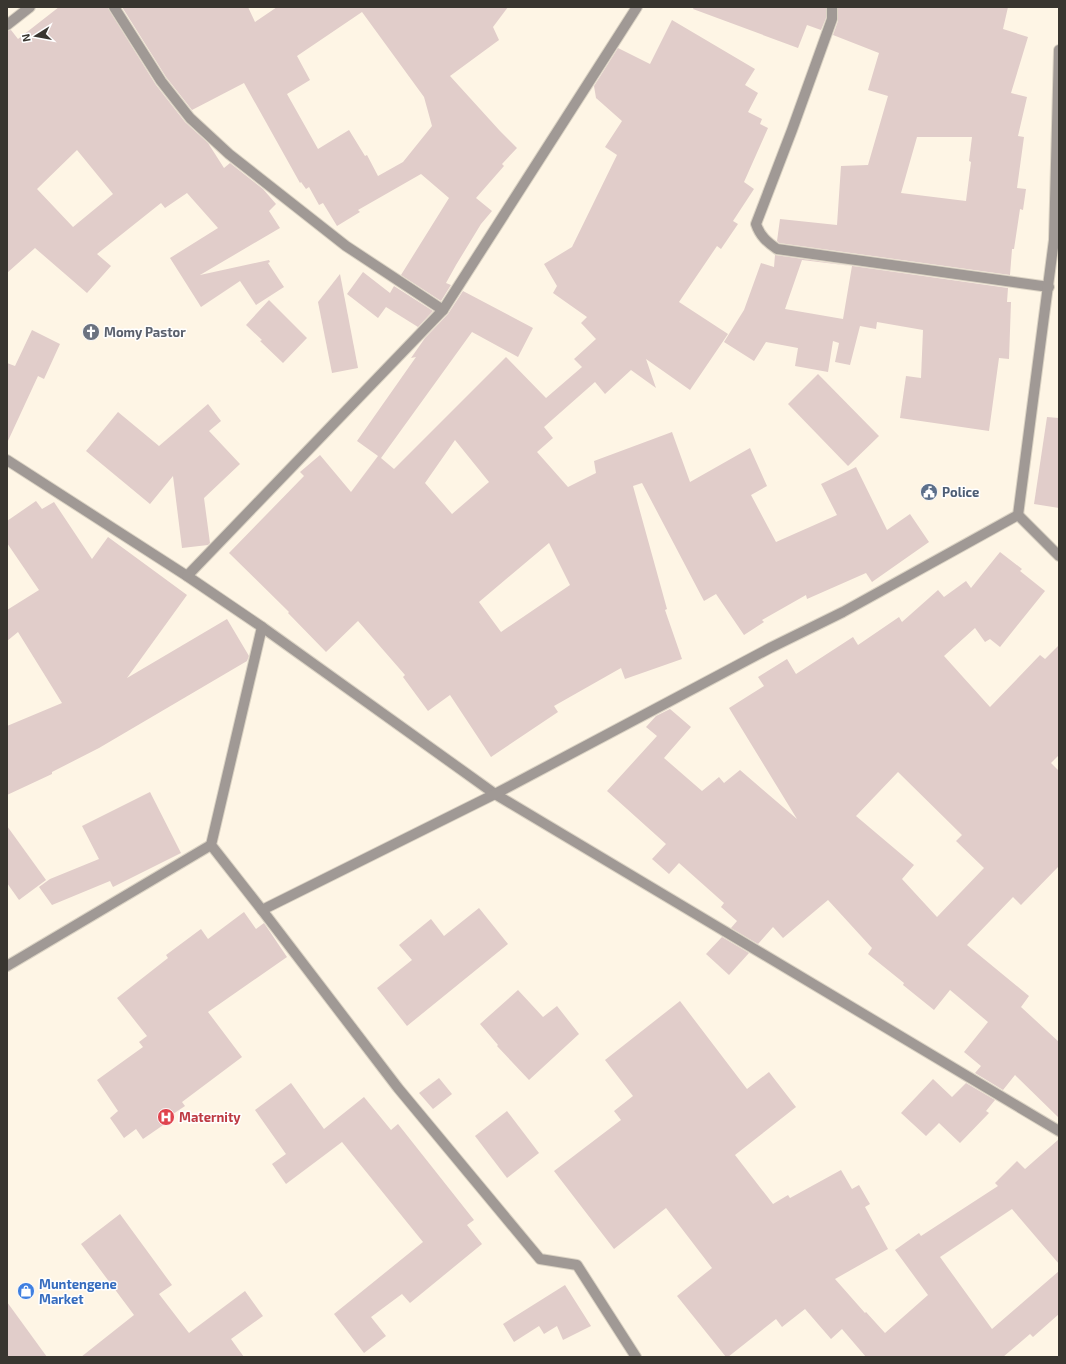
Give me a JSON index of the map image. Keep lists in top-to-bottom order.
{
  "places": {
    "church": ["Momy Pastor"],
    "public building": ["Police"],
    "hospital": ["Maternity"],
    "shop": ["Muntengene Market"]
  },
  "north": "left"
}
